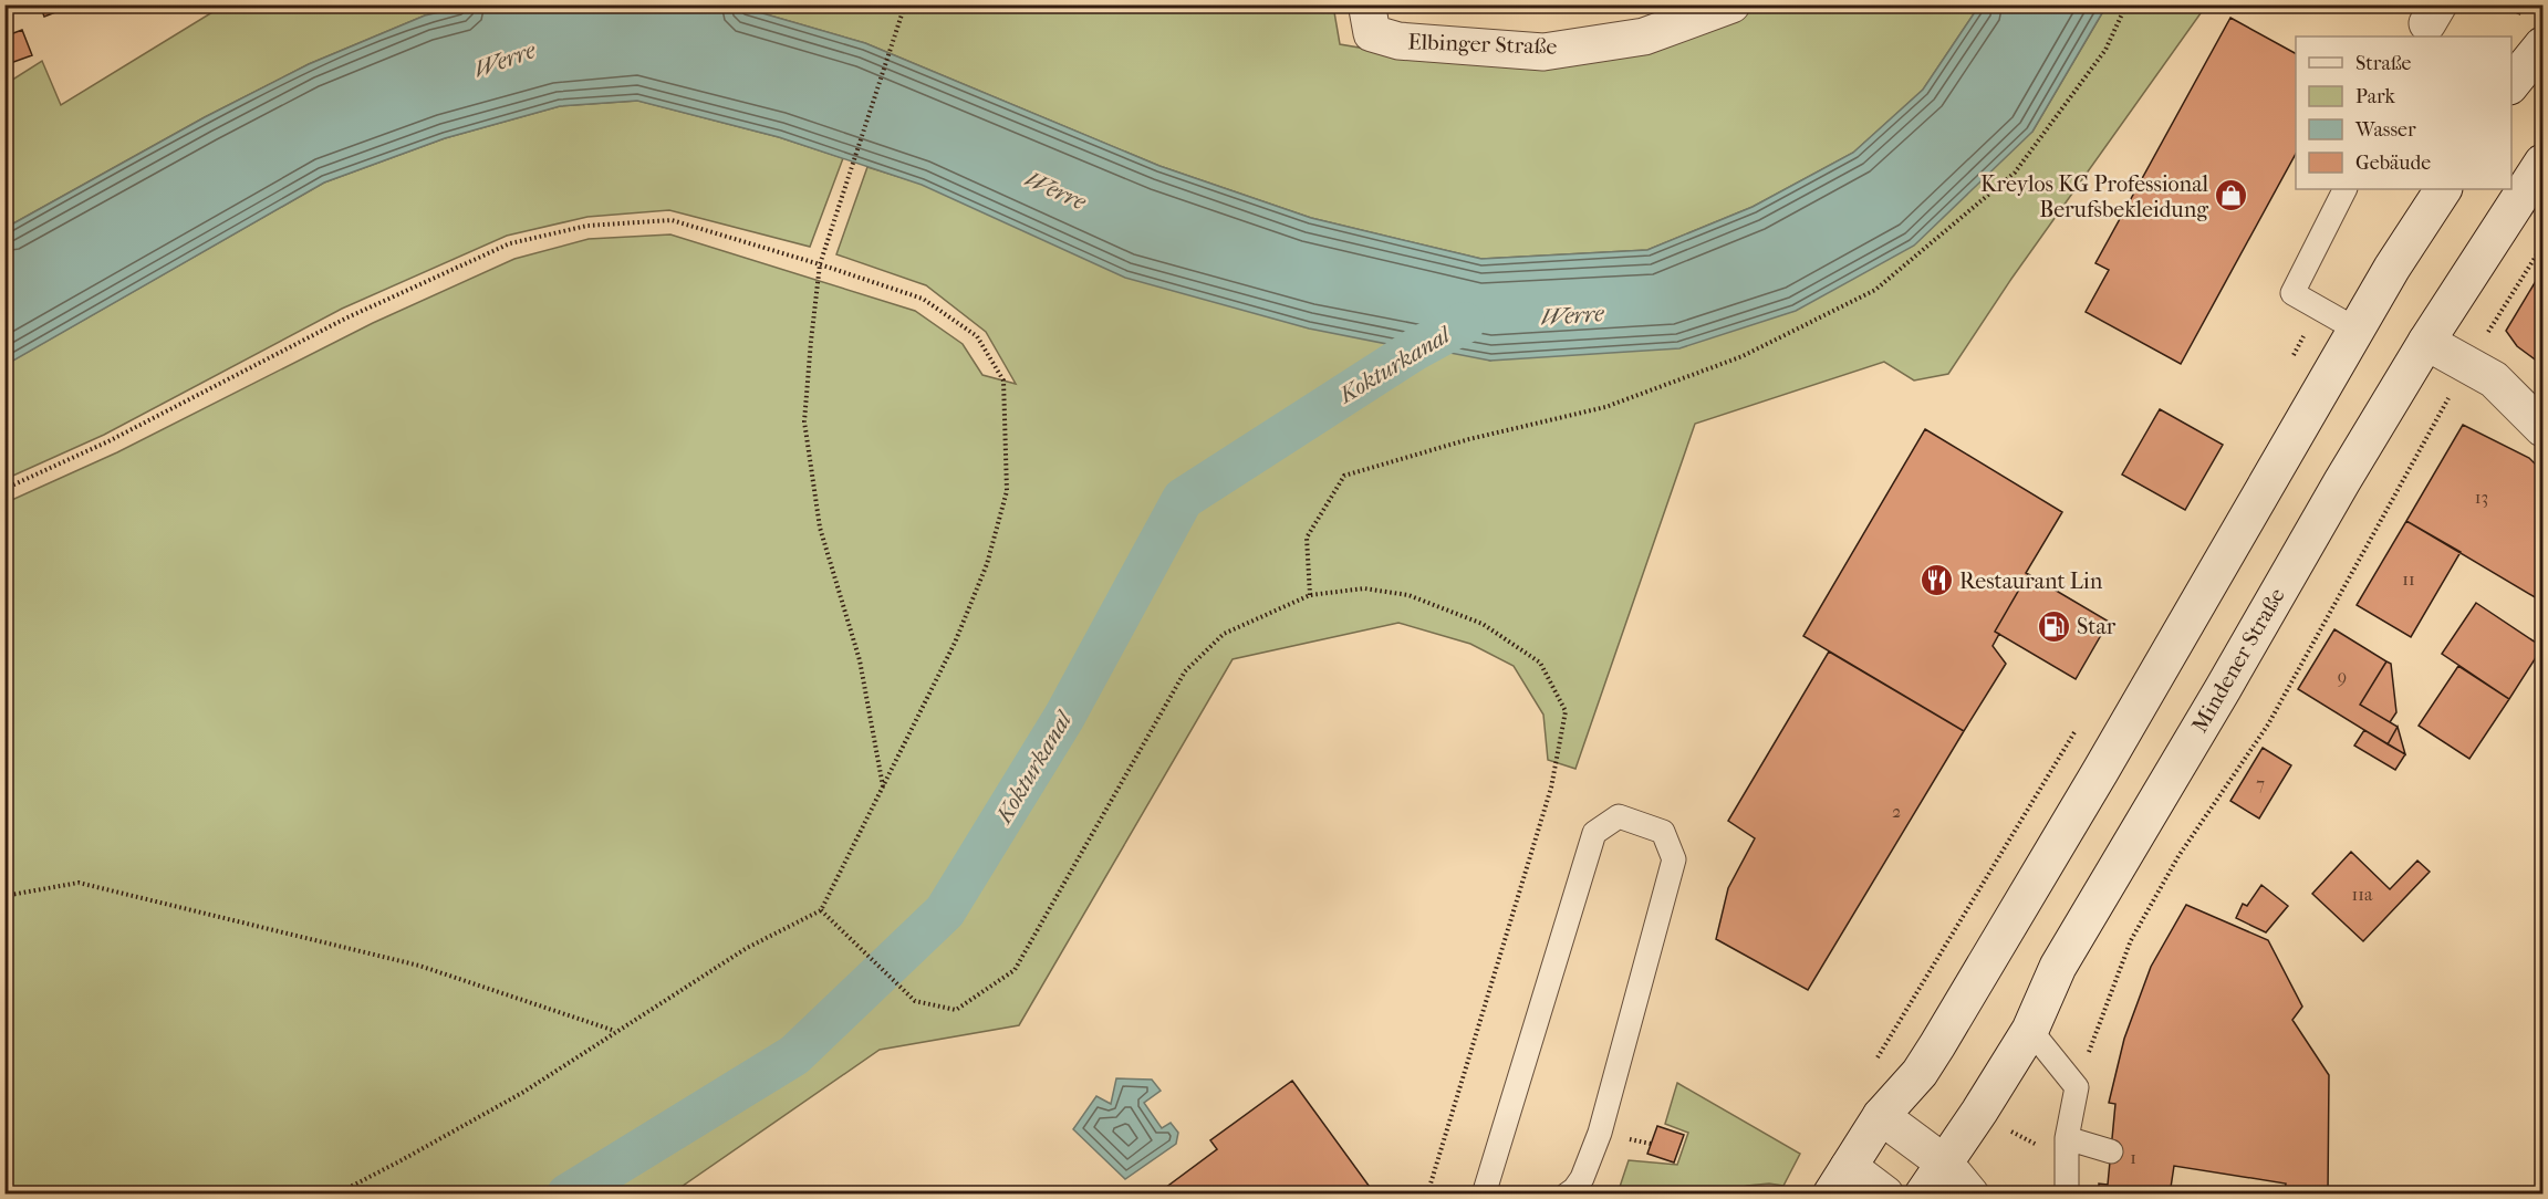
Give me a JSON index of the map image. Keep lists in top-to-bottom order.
{
  "streets": {
    "main road": ["Elbinger Straße", "Mindener Straße"]
  },
  "water": ["Werre", "Kokturkanal"],
  "places": {
    "shop": ["Kreylos KG Professional Berufsbekleidung"],
    "restaurant": ["Restaurant Lin"],
    "fuel station": ["Star"]
  },
  "house_numbers": [
    "13",
    "11",
    "9",
    "7",
    "2",
    "11a",
    "1"
  ],
  "legend": [
    "Straße",
    "Park",
    "Wasser",
    "Gebäude"
  ]
}
